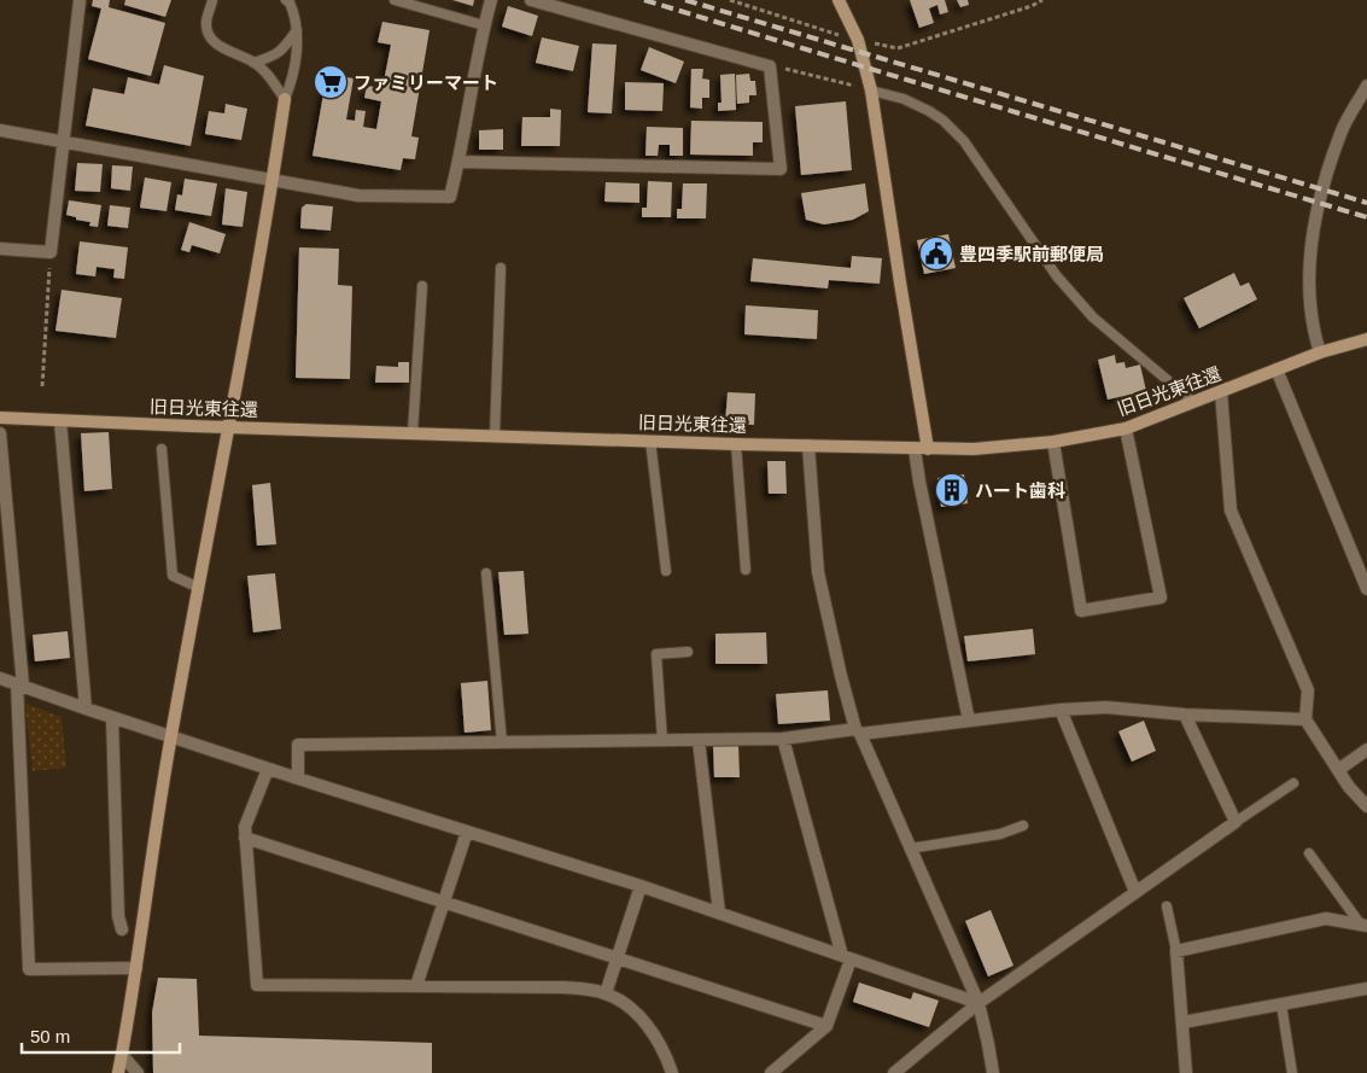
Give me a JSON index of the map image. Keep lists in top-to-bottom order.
{
  "streets": {
    "street": ["旧日光東往還"]
  },
  "places": {
    "supermarket": ["ファミリーマート"],
    "public building": ["豊四季駅前郵便局"],
    "building": ["ハート歯科"]
  },
  "scale_bar": "50 m"
}
